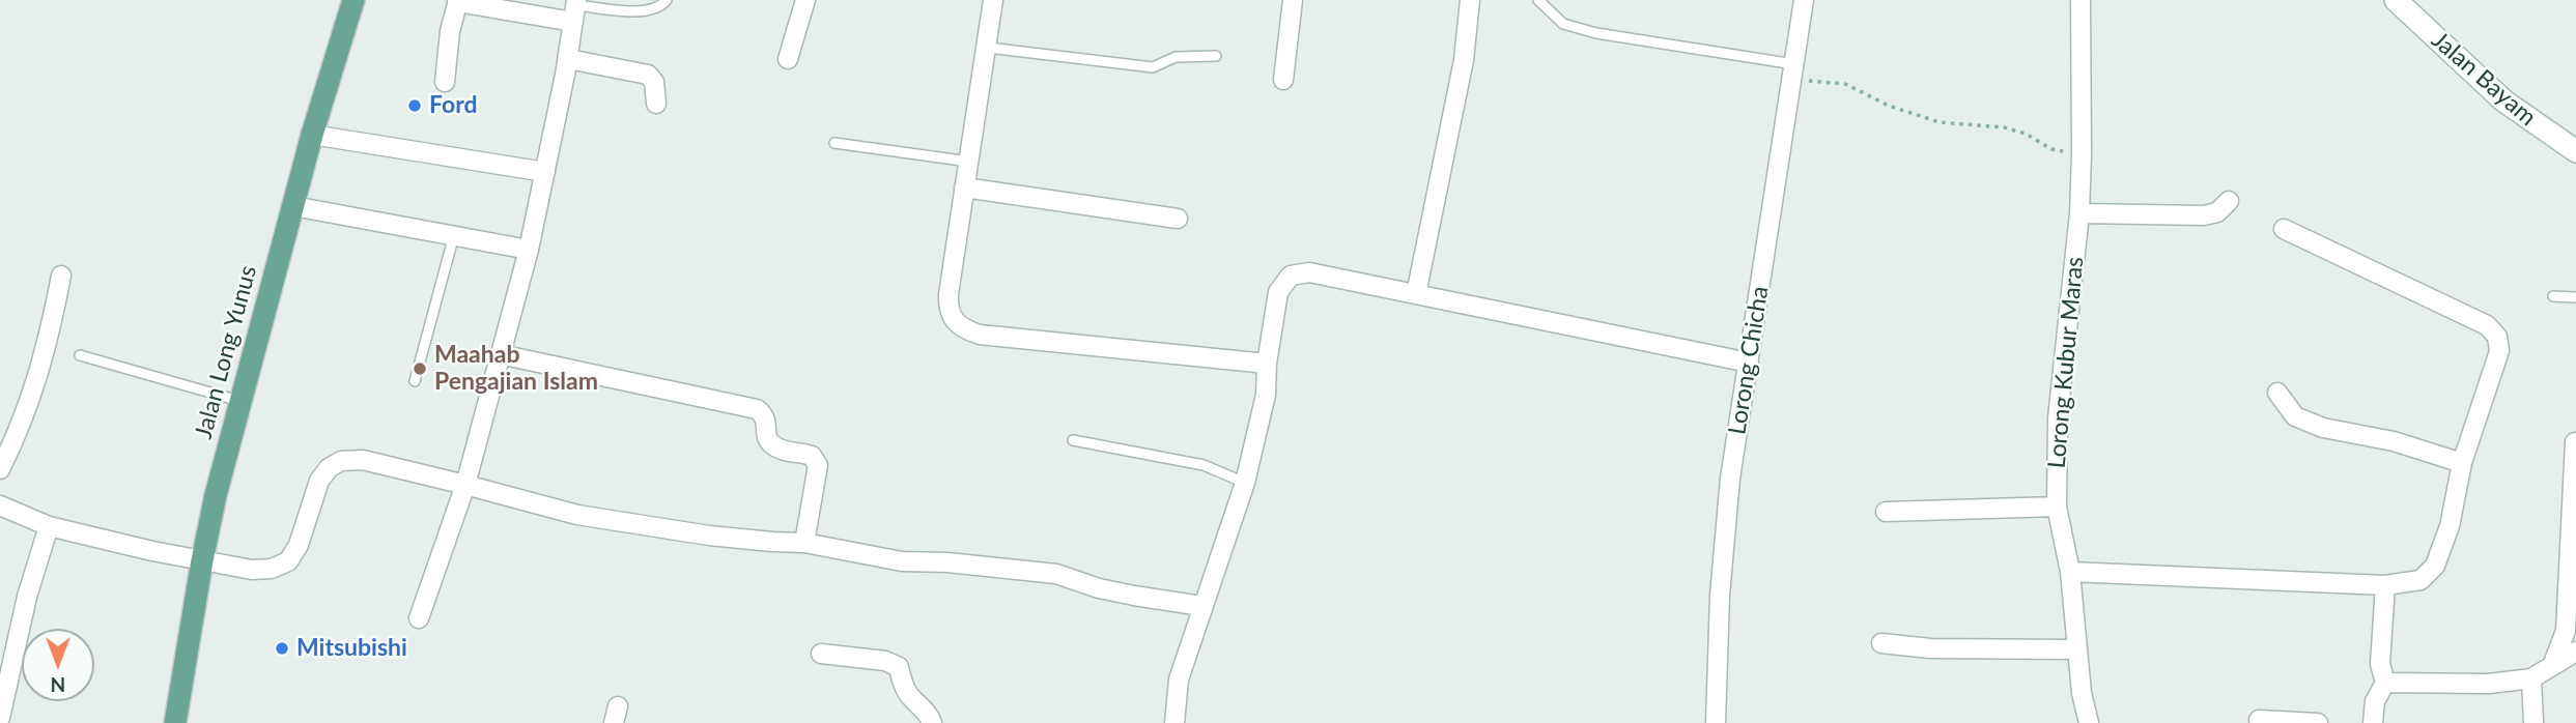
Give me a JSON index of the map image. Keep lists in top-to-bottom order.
{
  "streets": {
    "main road": ["Jalan Bayam", "Jalan Long Yunus"],
    "street": ["Lorong Chicha", "Lorong Kubur Maras"]
  },
  "places": ["Ford", "Maahab Pengajian Islam", "Mitsubishi"],
  "north": "bottom"
}
